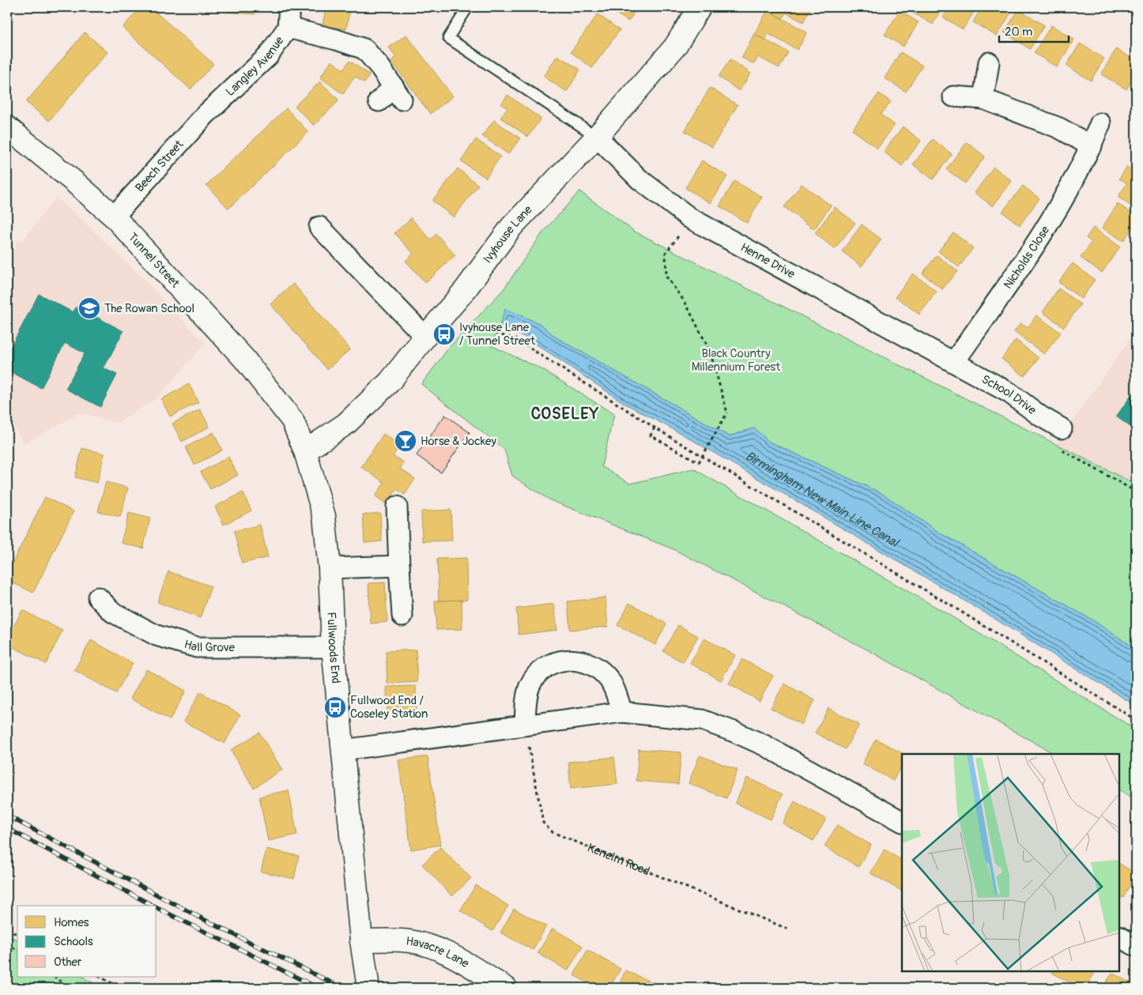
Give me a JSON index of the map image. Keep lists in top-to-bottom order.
{
  "streets": {
    "main road": [
      "Ivyhouse Lane",
      "Tunnel Street",
      "Fullwoods End",
      "Havacre Lane"
    ],
    "street": [
      "Langley Avenue",
      "Beech Street",
      "Nicholds Close",
      "Henne Drive",
      "School Drive",
      "Hall Grove"
    ],
    "path": ["Kenelm Road"]
  },
  "crossings": [
    ["Langley Avenue", "Beech Street"],
    ["Beech Street", "Tunnel Street"],
    ["Ivyhouse Lane", "Tunnel Street"],
    ["Ivyhouse Lane", "Henne Drive"],
    ["Ivyhouse Lane", "Fullwoods End"],
    ["Nicholds Close", "Henne Drive"],
    ["Nicholds Close", "School Drive"],
    ["Tunnel Street", "Fullwoods End"],
    ["Henne Drive", "School Drive"],
    ["Hall Grove", "Fullwoods End"],
    ["Fullwoods End", "Havacre Lane"]
  ],
  "districts": ["COSELEY"],
  "water": ["Birmingham New Main Line Canal"],
  "parks": ["Black Country Millennium Forest"],
  "places": {
    "school or university": ["The Rowan School"],
    "bus stop": ["Ivyhouse Lane / Tunnel Street", "Fullwood End / Coseley Station"],
    "bar": ["Horse & Jockey"]
  },
  "legend": ["Homes", "Schools", "Other"],
  "scale_bar": "20 m"
}
